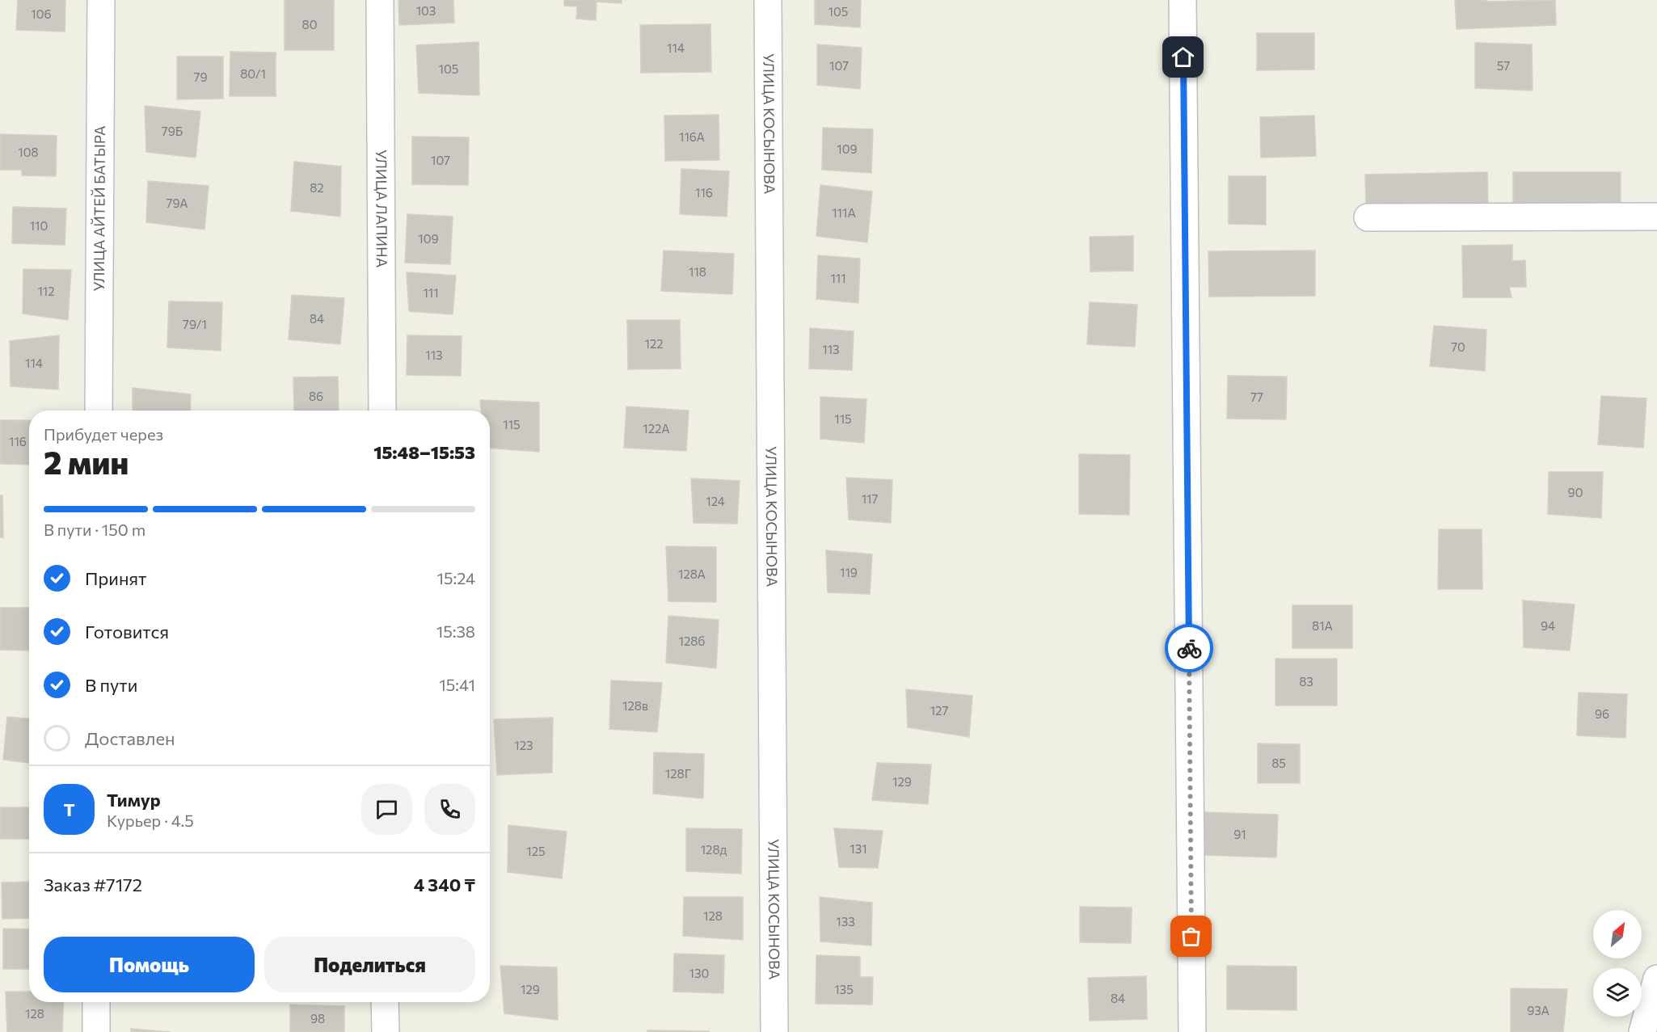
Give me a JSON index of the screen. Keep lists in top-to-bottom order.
{
  "streets": {
    "street": ["УЛИЦА КОСЫНОВА", "УЛИЦА АЙТЕЙ БАТЫРА", "УЛИЦА ЛАПИНА"]
  },
  "house_numbers": [
    "103",
    "105",
    "106",
    "80",
    "114",
    "107",
    "57",
    "105",
    "80/1",
    "79",
    "79Б",
    "116А",
    "109",
    "108",
    "107",
    "82",
    "116",
    "79А",
    "111А",
    "110",
    "109",
    "118",
    "111",
    "112",
    "111",
    "84",
    "79/1",
    "122",
    "70",
    "113",
    "113",
    "114",
    "86",
    "77",
    "115",
    "115",
    "122А",
    "116",
    "90",
    "117",
    "124",
    "119",
    "128А",
    "81А",
    "94",
    "128б",
    "83",
    "128в",
    "127",
    "96",
    "123",
    "85",
    "128Г",
    "129",
    "91",
    "131",
    "128д",
    "125",
    "128",
    "133",
    "130",
    "129",
    "135",
    "84",
    "93А",
    "128",
    "98"
  ],
  "north": "top right",
  "page": {
    "heading": ["2 мин", "Прибудет через", "15:48–15:53"],
    "panel": [
      "Тимур",
      "Курьер · 4.5",
      "Заказ #7172",
      "4 340 ₸"
    ],
    "bar": "В пути · 150 m",
    "list": [
      ["Принят", "15:24"],
      ["Готовится", "15:38"],
      ["В пути", "15:41"],
      "Доставлен"
    ],
    "round": "Т",
    "buttons": ["Помощь", "Поделиться"]
  }
}
